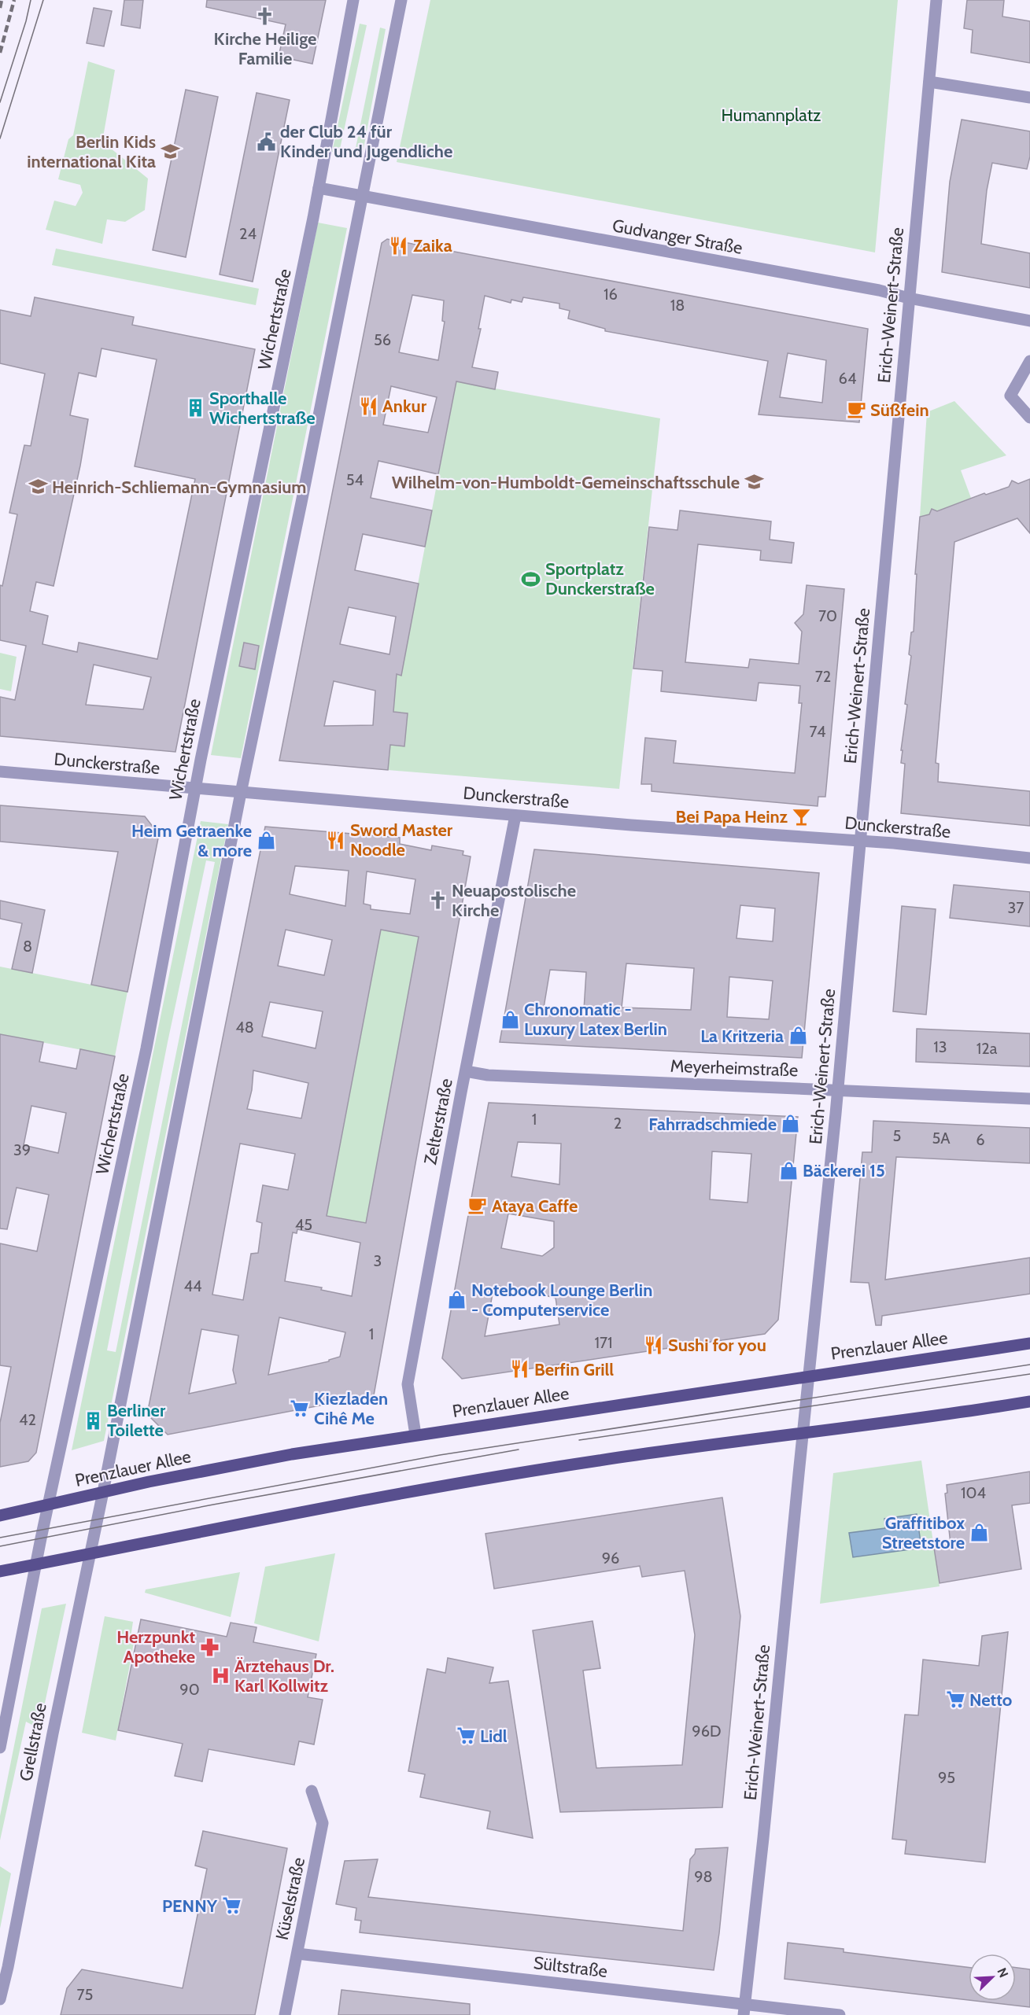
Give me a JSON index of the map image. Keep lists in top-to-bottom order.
{
  "streets": {
    "main road": ["Prenzlauer Allee"],
    "street": [
      "Gudvanger Straße",
      "Erich-Weinert-Straße",
      "Wichertstraße",
      "Dunckerstraße",
      "Meyerheimstraße",
      "Zelterstraße",
      "Grellstraße",
      "Küselstraße",
      "Sültstraße"
    ]
  },
  "crossings": [
    ["Gudvanger Straße", "Erich-Weinert-Straße"],
    ["Gudvanger Straße", "Wichertstraße"],
    ["Erich-Weinert-Straße", "Dunckerstraße"],
    ["Erich-Weinert-Straße", "Meyerheimstraße"],
    ["Erich-Weinert-Straße", "Prenzlauer Allee"],
    ["Erich-Weinert-Straße", "Sültstraße"],
    ["Wichertstraße", "Dunckerstraße"],
    ["Wichertstraße", "Prenzlauer Allee"],
    ["Wichertstraße", "Grellstraße"],
    ["Dunckerstraße", "Zelterstraße"],
    ["Meyerheimstraße", "Zelterstraße"],
    ["Zelterstraße", "Prenzlauer Allee"],
    ["Prenzlauer Allee", "Grellstraße"],
    ["Küselstraße", "Sültstraße"]
  ],
  "parks": ["Humannplatz"],
  "places": {
    "church": ["Kirche Heilige Familie", "Neuapostolische Kirche"],
    "public building": ["der Club 24 für Kinder und Jugendliche"],
    "school or university": ["Berlin Kids international Kita", "Wilhelm-von-Humboldt-Gemeinschaftsschule", "Heinrich-Schliemann-Gymnasium"],
    "restaurant": [
      "Zaika",
      "Ankur",
      "Sword Master Noodle",
      "Sushi for you",
      "Berfin Grill"
    ],
    "building": ["Sporthalle Wichertstraße", "Berliner Toilette"],
    "cafe": ["Süßfein", "Ataya Caffe"],
    "sports": ["Sportplatz Dunckerstraße"],
    "bar": ["Bei Papa Heinz"],
    "shop": [
      "Heim Getraenke & more",
      "Chronomatic - Luxury Latex Berlin",
      "La Kritzeria",
      "Fahrradschmiede",
      "Bäckerei 15",
      "Notebook Lounge Berlin - Computerservice",
      "Graffitibox Streetstore"
    ],
    "supermarket": [
      "Kiezladen Cihê Me",
      "Netto",
      "Lidl",
      "PENNY"
    ],
    "pharmacy": ["Herzpunkt Apotheke"],
    "hospital": ["Ärztehaus Dr. Karl Kollwitz"]
  },
  "house_numbers": [
    "24",
    "16",
    "18",
    "56",
    "64",
    "54",
    "70",
    "72",
    "74",
    "37",
    "8",
    "48",
    "13",
    "12a",
    "1",
    "2",
    "5",
    "5A",
    "6",
    "39",
    "45",
    "3",
    "44",
    "1",
    "171",
    "42",
    "104",
    "96",
    "90",
    "96D",
    "95",
    "98",
    "75"
  ],
  "north": "top right"
}
